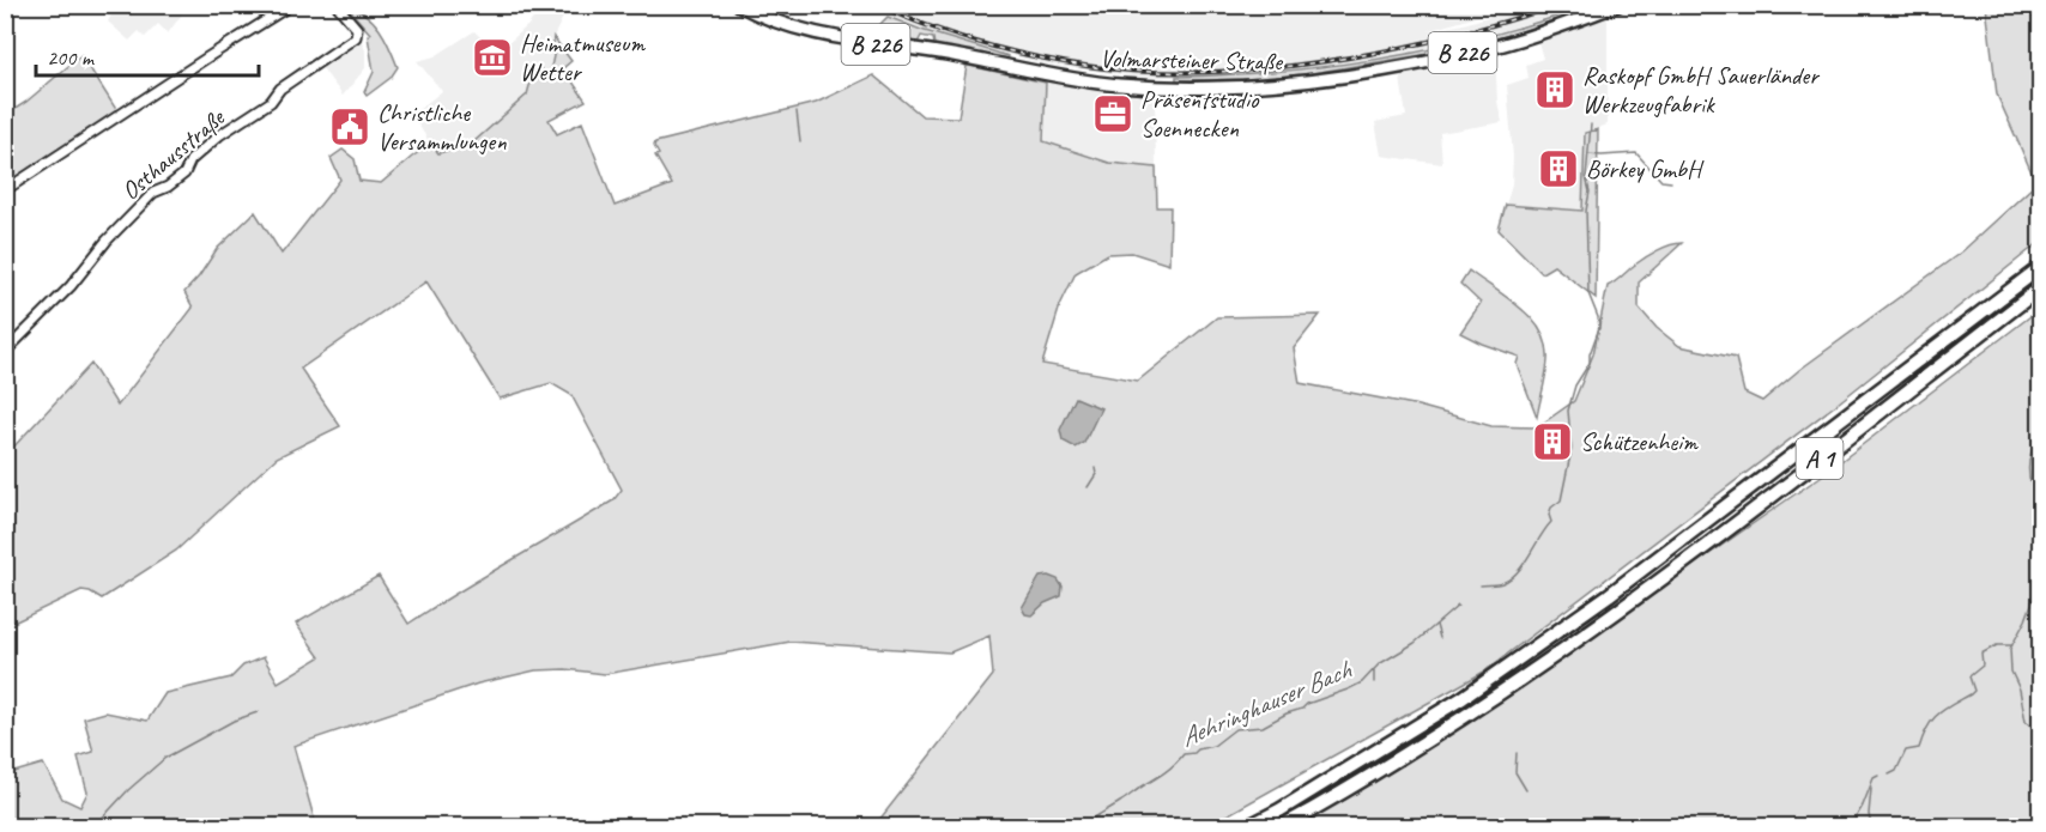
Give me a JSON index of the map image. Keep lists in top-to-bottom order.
{
  "streets": {
    "highway": ["A 1"],
    "main road": ["B 226", "Volmarsteiner Straße"],
    "street": ["Osthausstraße"]
  },
  "water": ["Aehringhauser Bach"],
  "places": {
    "museum": ["Heimatmuseum Wetter"],
    "building": ["Raskopf GmbH Sauerländer Werkzeugfabrik", "Börkey GmbH", "Schützenheim"],
    "office": ["Präsentstudio Soennecken"],
    "public building": ["Christliche Versammlungen"]
  },
  "scale_bar": "200 m"
}
